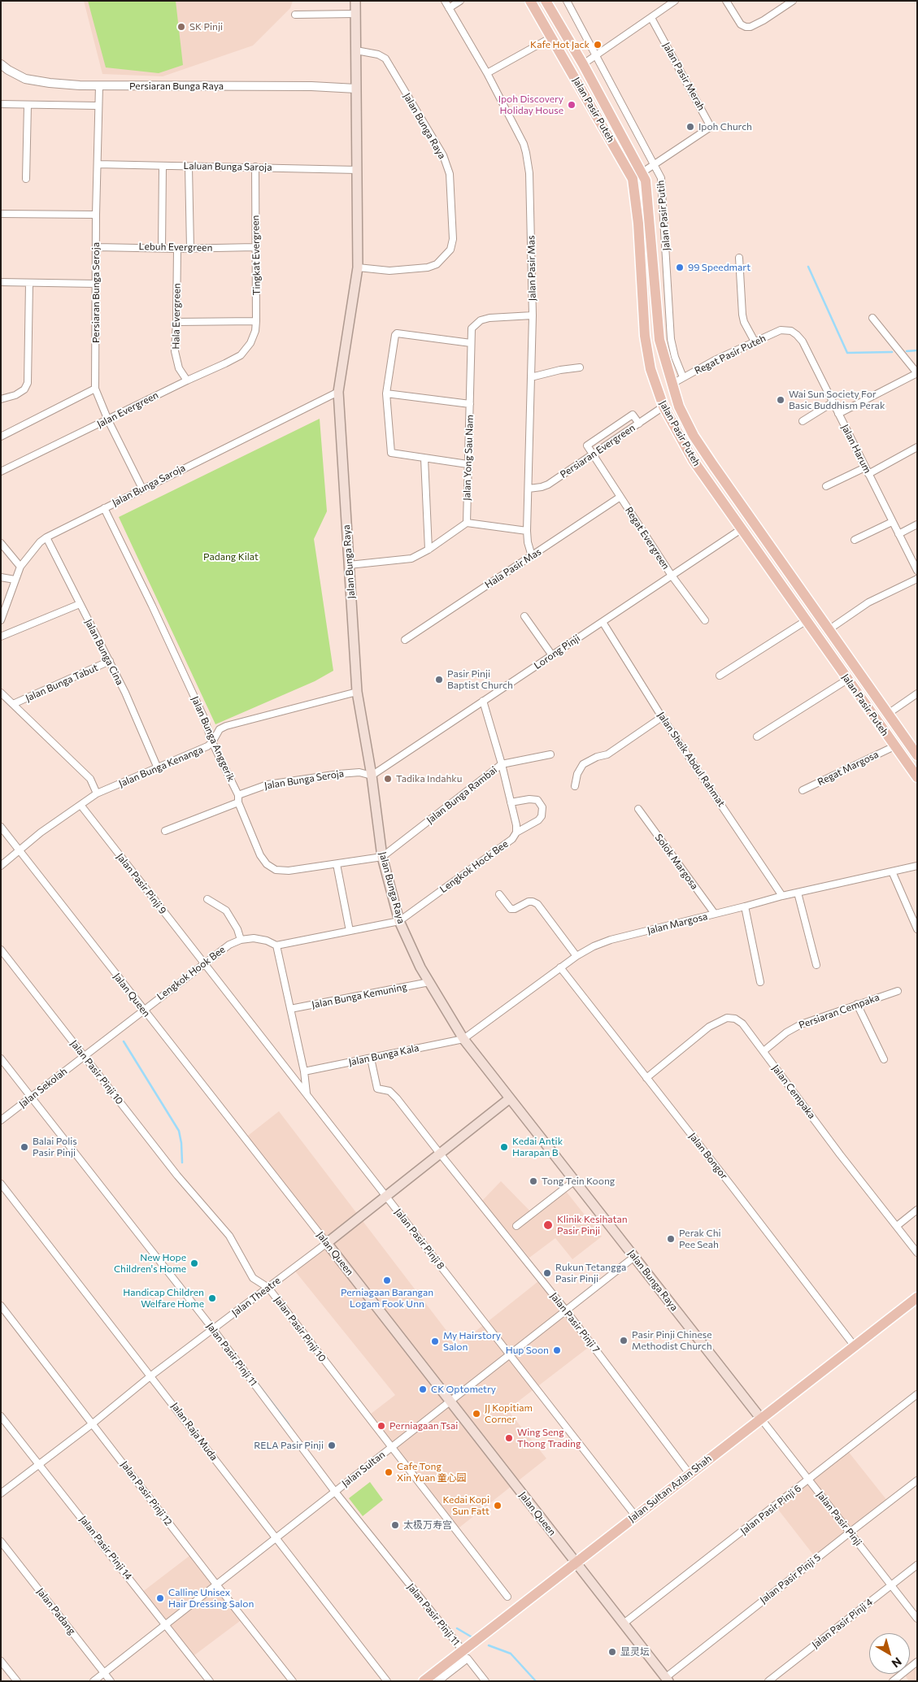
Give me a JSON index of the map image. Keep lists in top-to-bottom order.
{
  "streets": {
    "main road": [
      "Jalan Pasir Puteh",
      "Jalan Bunga Raya",
      "Jalan Queen",
      "Jalan Theatre",
      "Jalan Sultan Azlan Shah"
    ],
    "street": [
      "Jalan Pasir Merah",
      "Persiaran Bunga Raya",
      "Laluan Bunga Saroja",
      "Jalan Pasir Putih",
      "Lebuh Evergreen",
      "Tingkat Evergreen",
      "Jalan Pasir Mas",
      "Persiaran Bunga Seroja",
      "Hala Evergreen",
      "Regat Pasir Puteh",
      "Jalan Evergreen",
      "Jalan Harum",
      "Persiaran Evergreen",
      "Jalan Yong Sau Nam",
      "Jalan Bunga Saroja",
      "Regat Evergreen",
      "Hala Pasir Mas",
      "Jalan Bunga Cina",
      "Lorong Pinji",
      "Jalan Bunga Tabut",
      "Jalan Bunga Anggerik",
      "Jalan Sheik Abdul Rahmat",
      "Jalan Bunga Kenanga",
      "Regat Margosa",
      "Jalan Bunga Seroja",
      "Jalan Bunga Rambai",
      "Solok Margosa",
      "Lengkok Hock Bee",
      "Jalan Pasir Pinji 9",
      "Jalan Margosa",
      "Lengkok Hook Bee",
      "Jalan Bunga Kemuning",
      "Persiaran Cempaka",
      "Jalan Bunga Kala",
      "Jalan Pasir Pinji 10",
      "Jalan Sekolah",
      "Jalan Cempaka",
      "Jalan Bongor",
      "Jalan Pasir Pinji 8",
      "Jalan Pasir Pinji 7",
      "Jalan Pasir Pinji 11",
      "Jalan Raja Muda",
      "Jalan Sultan",
      "Jalan Pasir Pinji 12",
      "Jalan Pasir Pinji 6",
      "Jalan Pasir Pinji",
      "Jalan Pasir Pinji 14",
      "Jalan Pasir Pinji 5",
      "Jalan Padang",
      "Jalan Pasir Pinji 4"
    ]
  },
  "crossings": [
    ["Jalan Pasir Merah", "Jalan Pasir Puteh"],
    ["Jalan Pasir Merah", "Jalan Pasir Putih"],
    ["Persiaran Bunga Raya", "Jalan Bunga Raya"],
    ["Persiaran Bunga Raya", "Persiaran Bunga Seroja"],
    ["Jalan Pasir Puteh", "Regat Pasir Puteh"],
    ["Jalan Pasir Puteh", "Persiaran Evergreen"],
    ["Jalan Pasir Puteh", "Lorong Pinji"],
    ["Jalan Pasir Puteh", "Regat Margosa"],
    ["Jalan Bunga Raya", "Laluan Bunga Saroja"],
    ["Jalan Bunga Raya", "Jalan Bunga Saroja"],
    ["Jalan Bunga Raya", "Lorong Pinji"],
    ["Jalan Bunga Raya", "Jalan Bunga Anggerik"],
    ["Jalan Bunga Raya", "Jalan Bunga Kenanga"],
    ["Jalan Bunga Raya", "Jalan Bunga Seroja"],
    ["Jalan Bunga Raya", "Jalan Bunga Rambai"],
    ["Jalan Bunga Raya", "Lengkok Hock Bee"],
    ["Jalan Bunga Raya", "Jalan Margosa"],
    ["Jalan Bunga Raya", "Jalan Bunga Kemuning"],
    ["Jalan Bunga Raya", "Jalan Bunga Kala"],
    ["Jalan Bunga Raya", "Jalan Theatre"],
    ["Jalan Bunga Raya", "Jalan Sultan"],
    ["Jalan Bunga Raya", "Jalan Sultan Azlan Shah"],
    ["Jalan Bunga Raya", "Jalan Pasir Pinji"],
    ["Laluan Bunga Saroja", "Tingkat Evergreen"],
    ["Laluan Bunga Saroja", "Persiaran Bunga Seroja"],
    ["Jalan Pasir Putih", "Regat Pasir Puteh"],
    ["Lebuh Evergreen", "Tingkat Evergreen"],
    ["Lebuh Evergreen", "Persiaran Bunga Seroja"],
    ["Lebuh Evergreen", "Hala Evergreen"],
    ["Tingkat Evergreen", "Jalan Evergreen"],
    ["Jalan Pasir Mas", "Persiaran Evergreen"],
    ["Jalan Pasir Mas", "Jalan Yong Sau Nam"],
    ["Jalan Pasir Mas", "Hala Pasir Mas"],
    ["Persiaran Bunga Seroja", "Jalan Evergreen"],
    ["Persiaran Bunga Seroja", "Jalan Bunga Saroja"],
    ["Hala Evergreen", "Jalan Evergreen"],
    ["Regat Pasir Puteh", "Jalan Harum"],
    ["Persiaran Evergreen", "Regat Evergreen"],
    ["Jalan Bunga Saroja", "Jalan Bunga Cina"],
    ["Jalan Bunga Saroja", "Jalan Bunga Anggerik"],
    ["Regat Evergreen", "Hala Pasir Mas"],
    ["Regat Evergreen", "Lorong Pinji"],
    ["Jalan Bunga Cina", "Jalan Bunga Tabut"],
    ["Jalan Bunga Cina", "Jalan Bunga Kenanga"],
    ["Lorong Pinji", "Jalan Sheik Abdul Rahmat"],
    ["Lorong Pinji", "Jalan Bunga Seroja"],
    ["Lorong Pinji", "Lengkok Hock Bee"],
    ["Jalan Bunga Anggerik", "Jalan Bunga Kenanga"],
    ["Jalan Bunga Anggerik", "Jalan Bunga Seroja"],
    ["Jalan Bunga Anggerik", "Jalan Bunga Rambai"],
    ["Jalan Sheik Abdul Rahmat", "Jalan Margosa"],
    ["Jalan Bunga Kenanga", "Jalan Pasir Pinji 9"],
    ["Jalan Bunga Kenanga", "Jalan Queen"],
    ["Jalan Bunga Rambai", "Lengkok Hock Bee"],
    ["Solok Margosa", "Jalan Margosa"],
    ["Jalan Pasir Pinji 9", "Lengkok Hook Bee"],
    ["Jalan Pasir Pinji 9", "Jalan Pasir Pinji 8"],
    ["Jalan Margosa", "Jalan Bunga Kala"],
    ["Jalan Margosa", "Jalan Bongor"],
    ["Lengkok Hook Bee", "Jalan Queen"],
    ["Lengkok Hook Bee", "Jalan Sekolah"],
    ["Lengkok Hook Bee", "Jalan Pasir Pinji 8"],
    ["Jalan Queen", "Jalan Sekolah"],
    ["Jalan Queen", "Jalan Theatre"],
    ["Jalan Queen", "Jalan Sultan"],
    ["Jalan Queen", "Jalan Sultan Azlan Shah"],
    ["Jalan Queen", "Jalan Pasir Pinji 6"],
    ["Jalan Queen", "Jalan Pasir Pinji 5"],
    ["Persiaran Cempaka", "Jalan Cempaka"],
    ["Jalan Bunga Kala", "Jalan Pasir Pinji 7"],
    ["Jalan Pasir Pinji 10", "Jalan Sekolah"],
    ["Jalan Pasir Pinji 10", "Jalan Theatre"],
    ["Jalan Pasir Pinji 10", "Jalan Sultan"],
    ["Jalan Sekolah", "Jalan Pasir Pinji 11"],
    ["Jalan Cempaka", "Jalan Bongor"],
    ["Jalan Bongor", "Jalan Sultan Azlan Shah"],
    ["Jalan Pasir Pinji 8", "Jalan Theatre"],
    ["Jalan Pasir Pinji 8", "Jalan Sultan"],
    ["Jalan Pasir Pinji 8", "Jalan Sultan Azlan Shah"],
    ["Jalan Theatre", "Jalan Pasir Pinji 7"],
    ["Jalan Theatre", "Jalan Pasir Pinji 11"],
    ["Jalan Theatre", "Jalan Raja Muda"],
    ["Jalan Theatre", "Jalan Pasir Pinji 12"],
    ["Jalan Theatre", "Jalan Pasir Pinji 14"],
    ["Jalan Pasir Pinji 7", "Jalan Sultan"],
    ["Jalan Pasir Pinji 7", "Jalan Sultan Azlan Shah"],
    ["Jalan Pasir Pinji 11", "Jalan Sultan"],
    ["Jalan Pasir Pinji 11", "Jalan Sultan Azlan Shah"],
    ["Jalan Raja Muda", "Jalan Sultan"],
    ["Jalan Sultan", "Jalan Pasir Pinji 12"],
    ["Jalan Sultan", "Jalan Pasir Pinji 14"],
    ["Jalan Sultan", "Jalan Padang"],
    ["Jalan Sultan Azlan Shah", "Jalan Pasir Pinji"],
    ["Jalan Pasir Pinji 6", "Jalan Pasir Pinji"],
    ["Jalan Pasir Pinji", "Jalan Pasir Pinji 5"],
    ["Jalan Pasir Pinji", "Jalan Pasir Pinji 4"]
  ],
  "parks": ["Padang Kilat"],
  "places": [
    "SK Pinji",
    "Kafe Hot Jack",
    "Ipoh Discovery Holiday House",
    "Ipoh Church",
    "99 Speedmart",
    "Wai Sun Society For Basic Buddhism Perak",
    "Pasir Pinji Baptist Church",
    "Tadika Indahku",
    "Balai Polis Pasir Pinji",
    "Kedai Antik Harapan B",
    "Tong Tein Koong",
    "Klinik Kesihatan Pasir Pinji",
    "Perak Chi Pee Seah",
    "New Hope Children's Home",
    "Rukun Tetangga Pasir Pinji",
    "Perniagaan Barangan Logam Fook Unn",
    "Handicap Children Welfare Home",
    "Pasir Pinji Chinese Methodist Church",
    "My Hairstory Salon",
    "Hup Soon",
    "CK Optometry",
    "JJ Kopitiam Corner",
    "Perniagaan Tsai",
    "Wing Seng Thong Trading",
    "RELA Pasir Pinji",
    "Cafe Tong Xin Yuan 童心园",
    "Kedai Kopi Sun Fatt",
    "太极万寿宫",
    "Calline Unisex Hair Dressing Salon",
    "显灵坛"
  ],
  "north": "bottom right"
}
